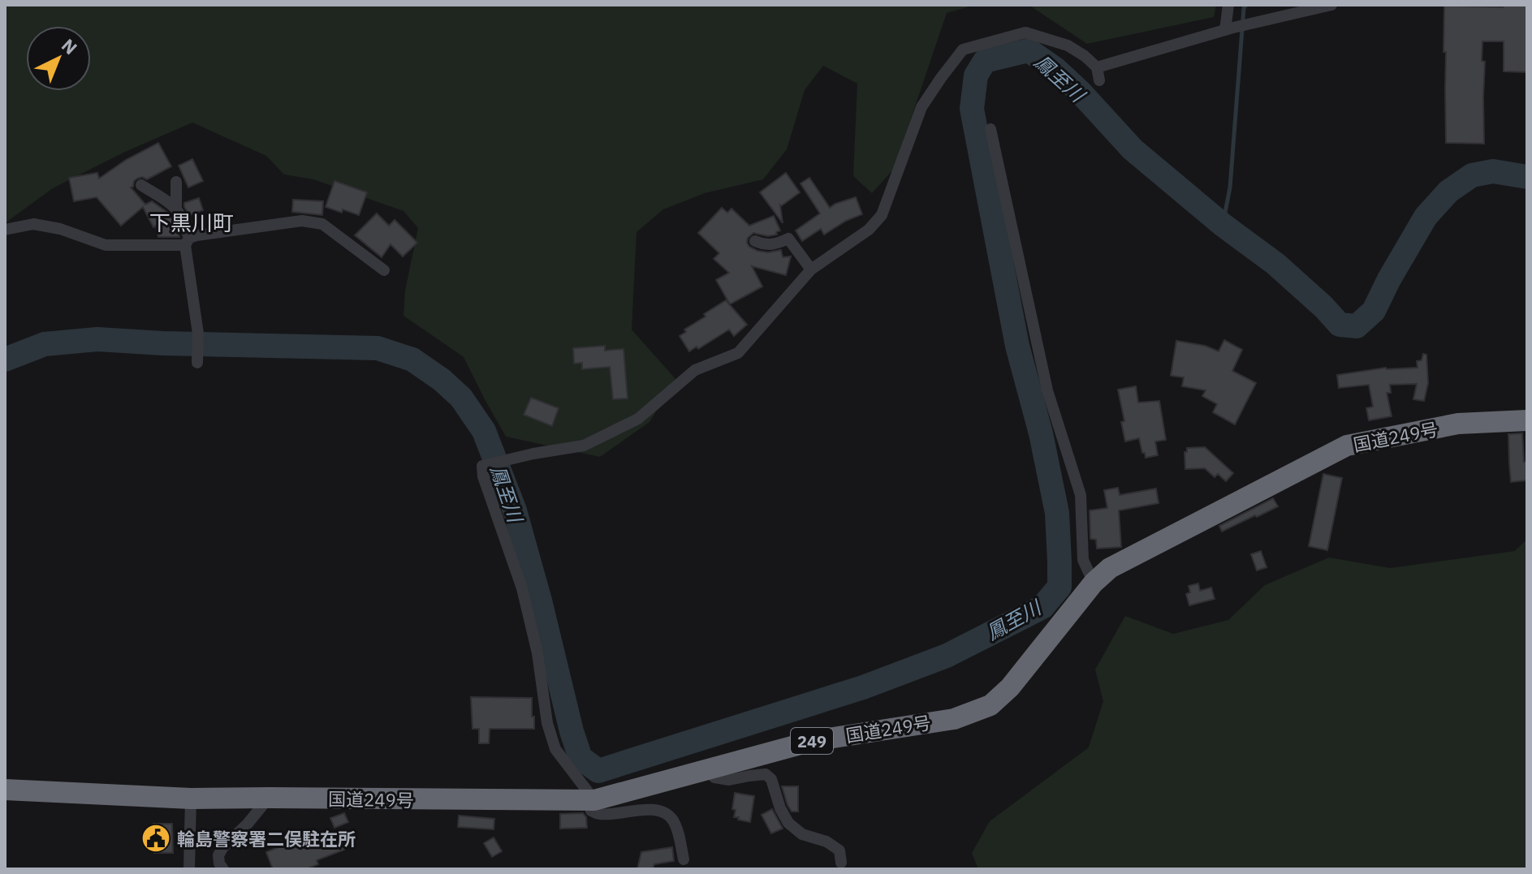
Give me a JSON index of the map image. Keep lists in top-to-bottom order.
{
  "streets": {
    "highway": ["国道249号", "249"]
  },
  "districts": ["下黒川町"],
  "water": ["鳳至川"],
  "places": {
    "public building": ["輪島警察署二俣駐在所"]
  },
  "north": "top right"
}
